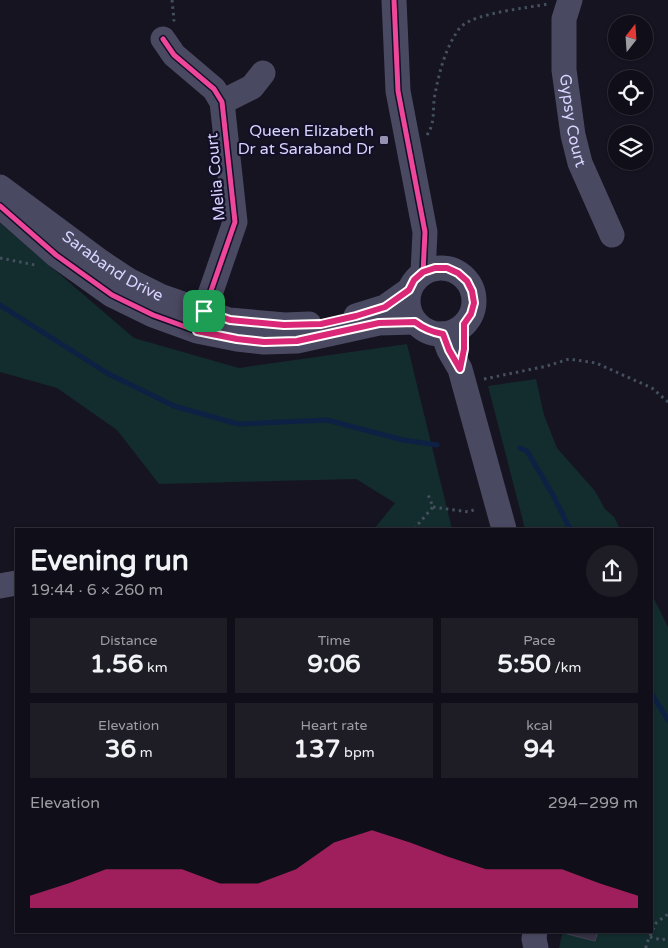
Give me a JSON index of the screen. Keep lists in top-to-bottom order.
{
  "streets": {
    "street": ["Gypsy Court", "Melia Court", "Saraband Drive"]
  },
  "crossings": [
    ["Melia Court", "Saraband Drive"]
  ],
  "places": {
    "transit": ["Queen Elizabeth Dr at Saraband Dr"]
  },
  "north": "top",
  "page": {
    "heading": ["Evening run", "19:44 · 6 × 260 m"],
    "stats": [
      ["Distance", "1.56 km"],
      ["Time", "9:06"],
      ["Pace", "5:50 /km"],
      ["Elevation", "36 m"],
      ["Heart rate", "137 bpm"],
      ["kcal", "94"]
    ],
    "chart": ["Elevation", "294–299 m"]
  }
}
